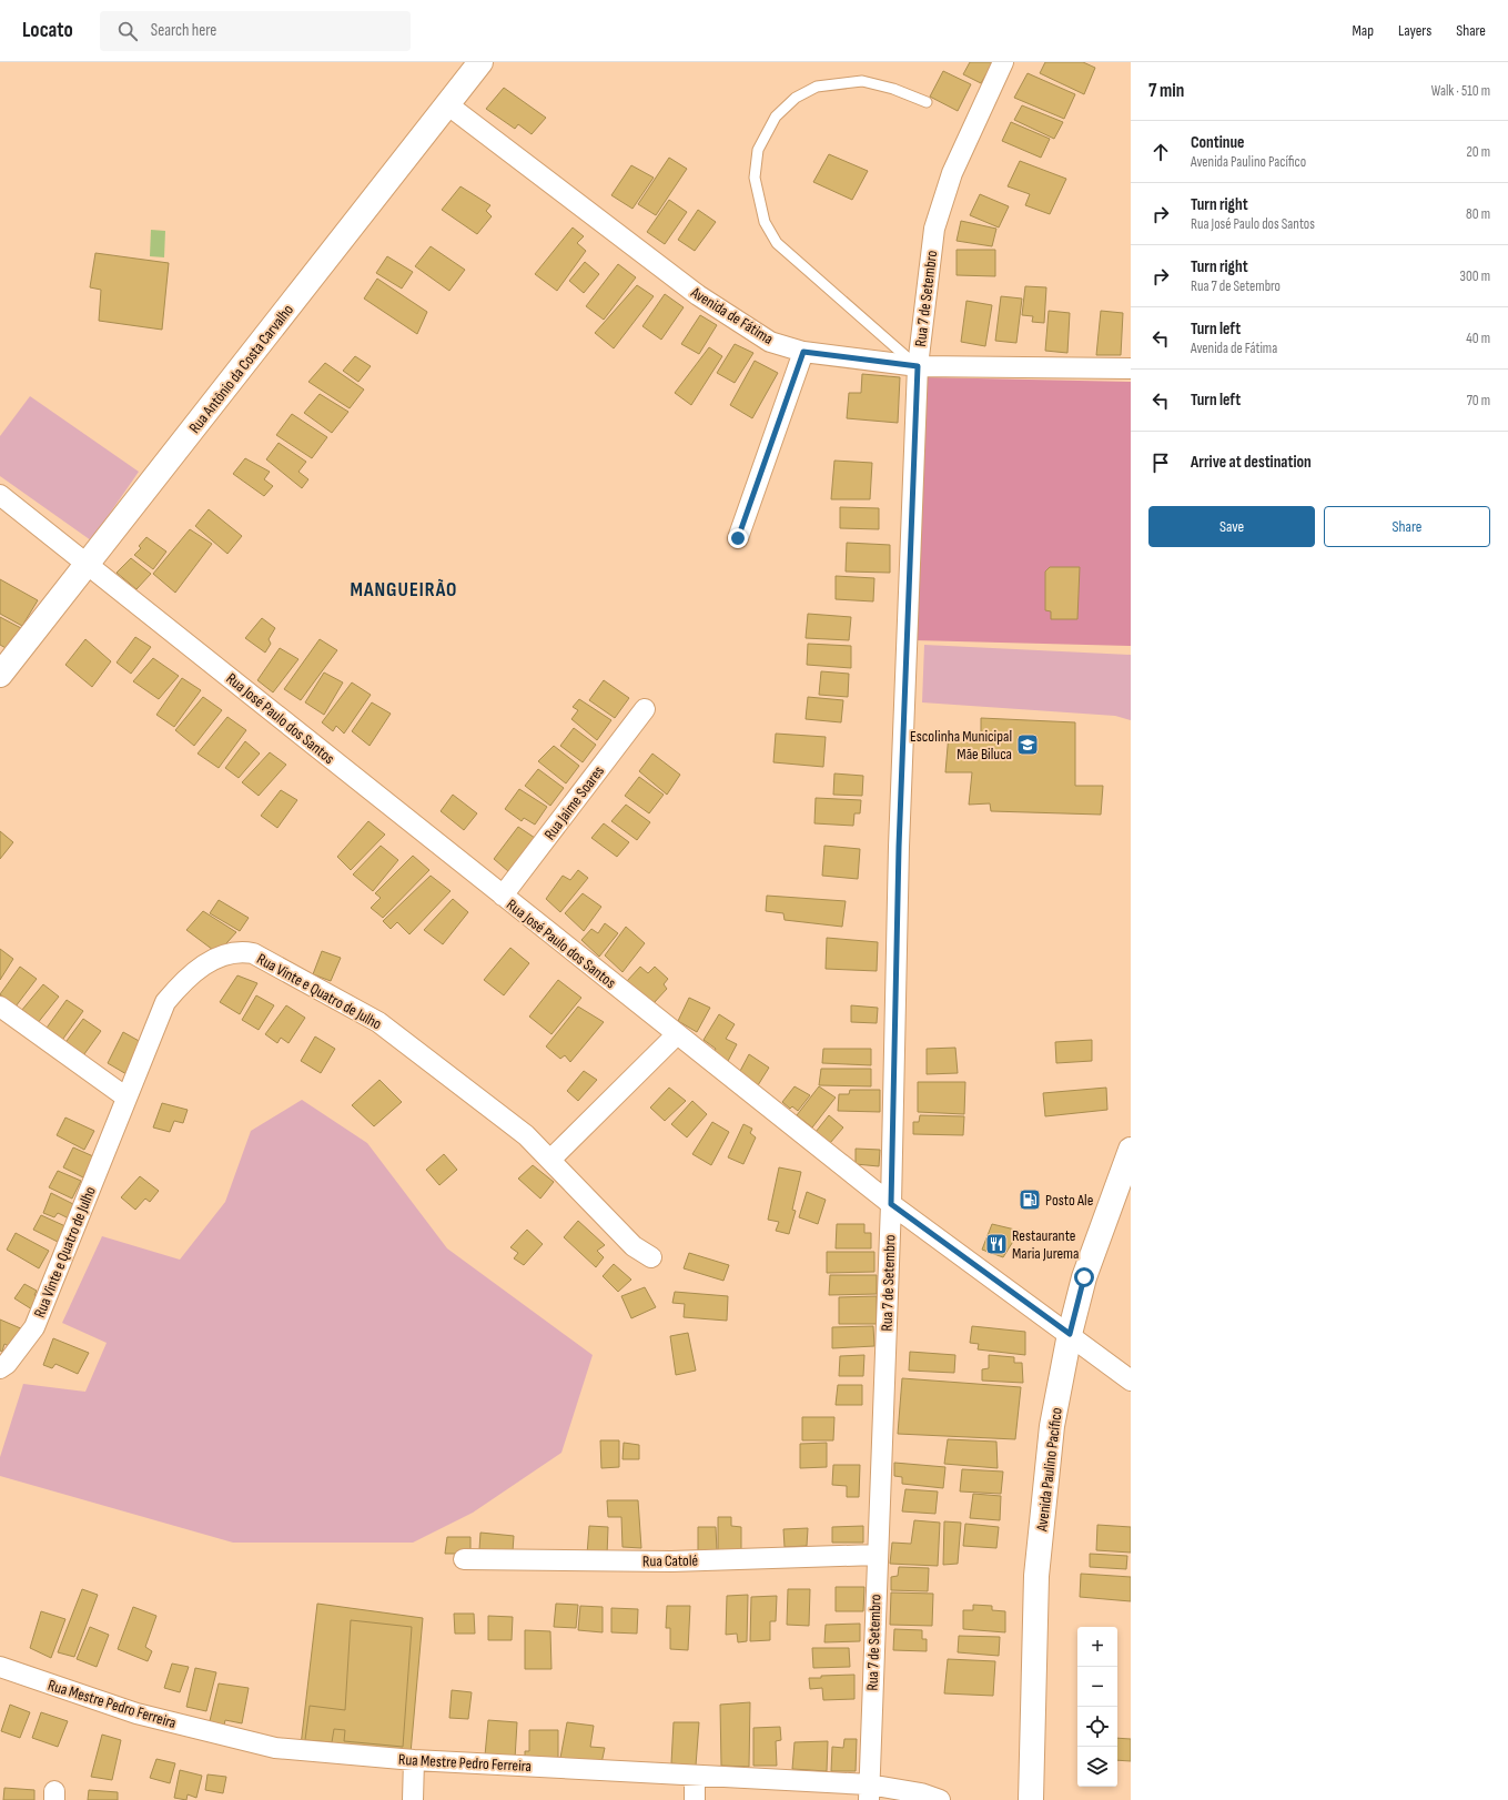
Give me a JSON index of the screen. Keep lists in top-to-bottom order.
{
  "streets": {
    "street": [
      "Rua 7 de Setembro",
      "Avenida de Fátima",
      "Rua Antônio da Costa Carvalho",
      "Rua José Paulo dos Santos",
      "Rua Jaime Soares",
      "Rua Vinte e Quatro de Julho",
      "Avenida Paulino Pacífico",
      "Rua Catolé",
      "Rua Mestre Pedro Ferreira"
    ]
  },
  "crossings": [
    ["Rua 7 de Setembro", "Avenida de Fátima"],
    ["Rua 7 de Setembro", "Rua José Paulo dos Santos"],
    ["Rua 7 de Setembro", "Rua Catolé"],
    ["Rua 7 de Setembro", "Rua Mestre Pedro Ferreira"],
    ["Avenida de Fátima", "Rua Antônio da Costa Carvalho"],
    ["Rua Antônio da Costa Carvalho", "Rua José Paulo dos Santos"],
    ["Rua José Paulo dos Santos", "Rua Jaime Soares"],
    ["Rua José Paulo dos Santos", "Avenida Paulino Pacífico"]
  ],
  "districts": ["MANGUEIRÃO"],
  "places": {
    "school or university": ["Escolinha Municipal Mãe Biluca"],
    "fuel station": ["Posto Ale"],
    "restaurant": ["Restaurante Maria Jurema"]
  },
  "page": {
    "header": "Locato",
    "search": "Search here",
    "nav": ["Map", "Layers", "Share"],
    "heading": ["7 min", "Walk · 510 m"],
    "list": [
      ["Continue", "Avenida Paulino Pacífico", "20 m"],
      ["Turn right", "Rua José Paulo dos Santos", "80 m"],
      ["Turn right", "Rua 7 de Setembro", "300 m"],
      ["Turn left", "Avenida de Fátima", "40 m"],
      ["Turn left", "70 m"],
      "Arrive at destination"
    ],
    "buttons": ["Save", "Share"],
    "map_buttons": ["+", "−"]
  }
}
